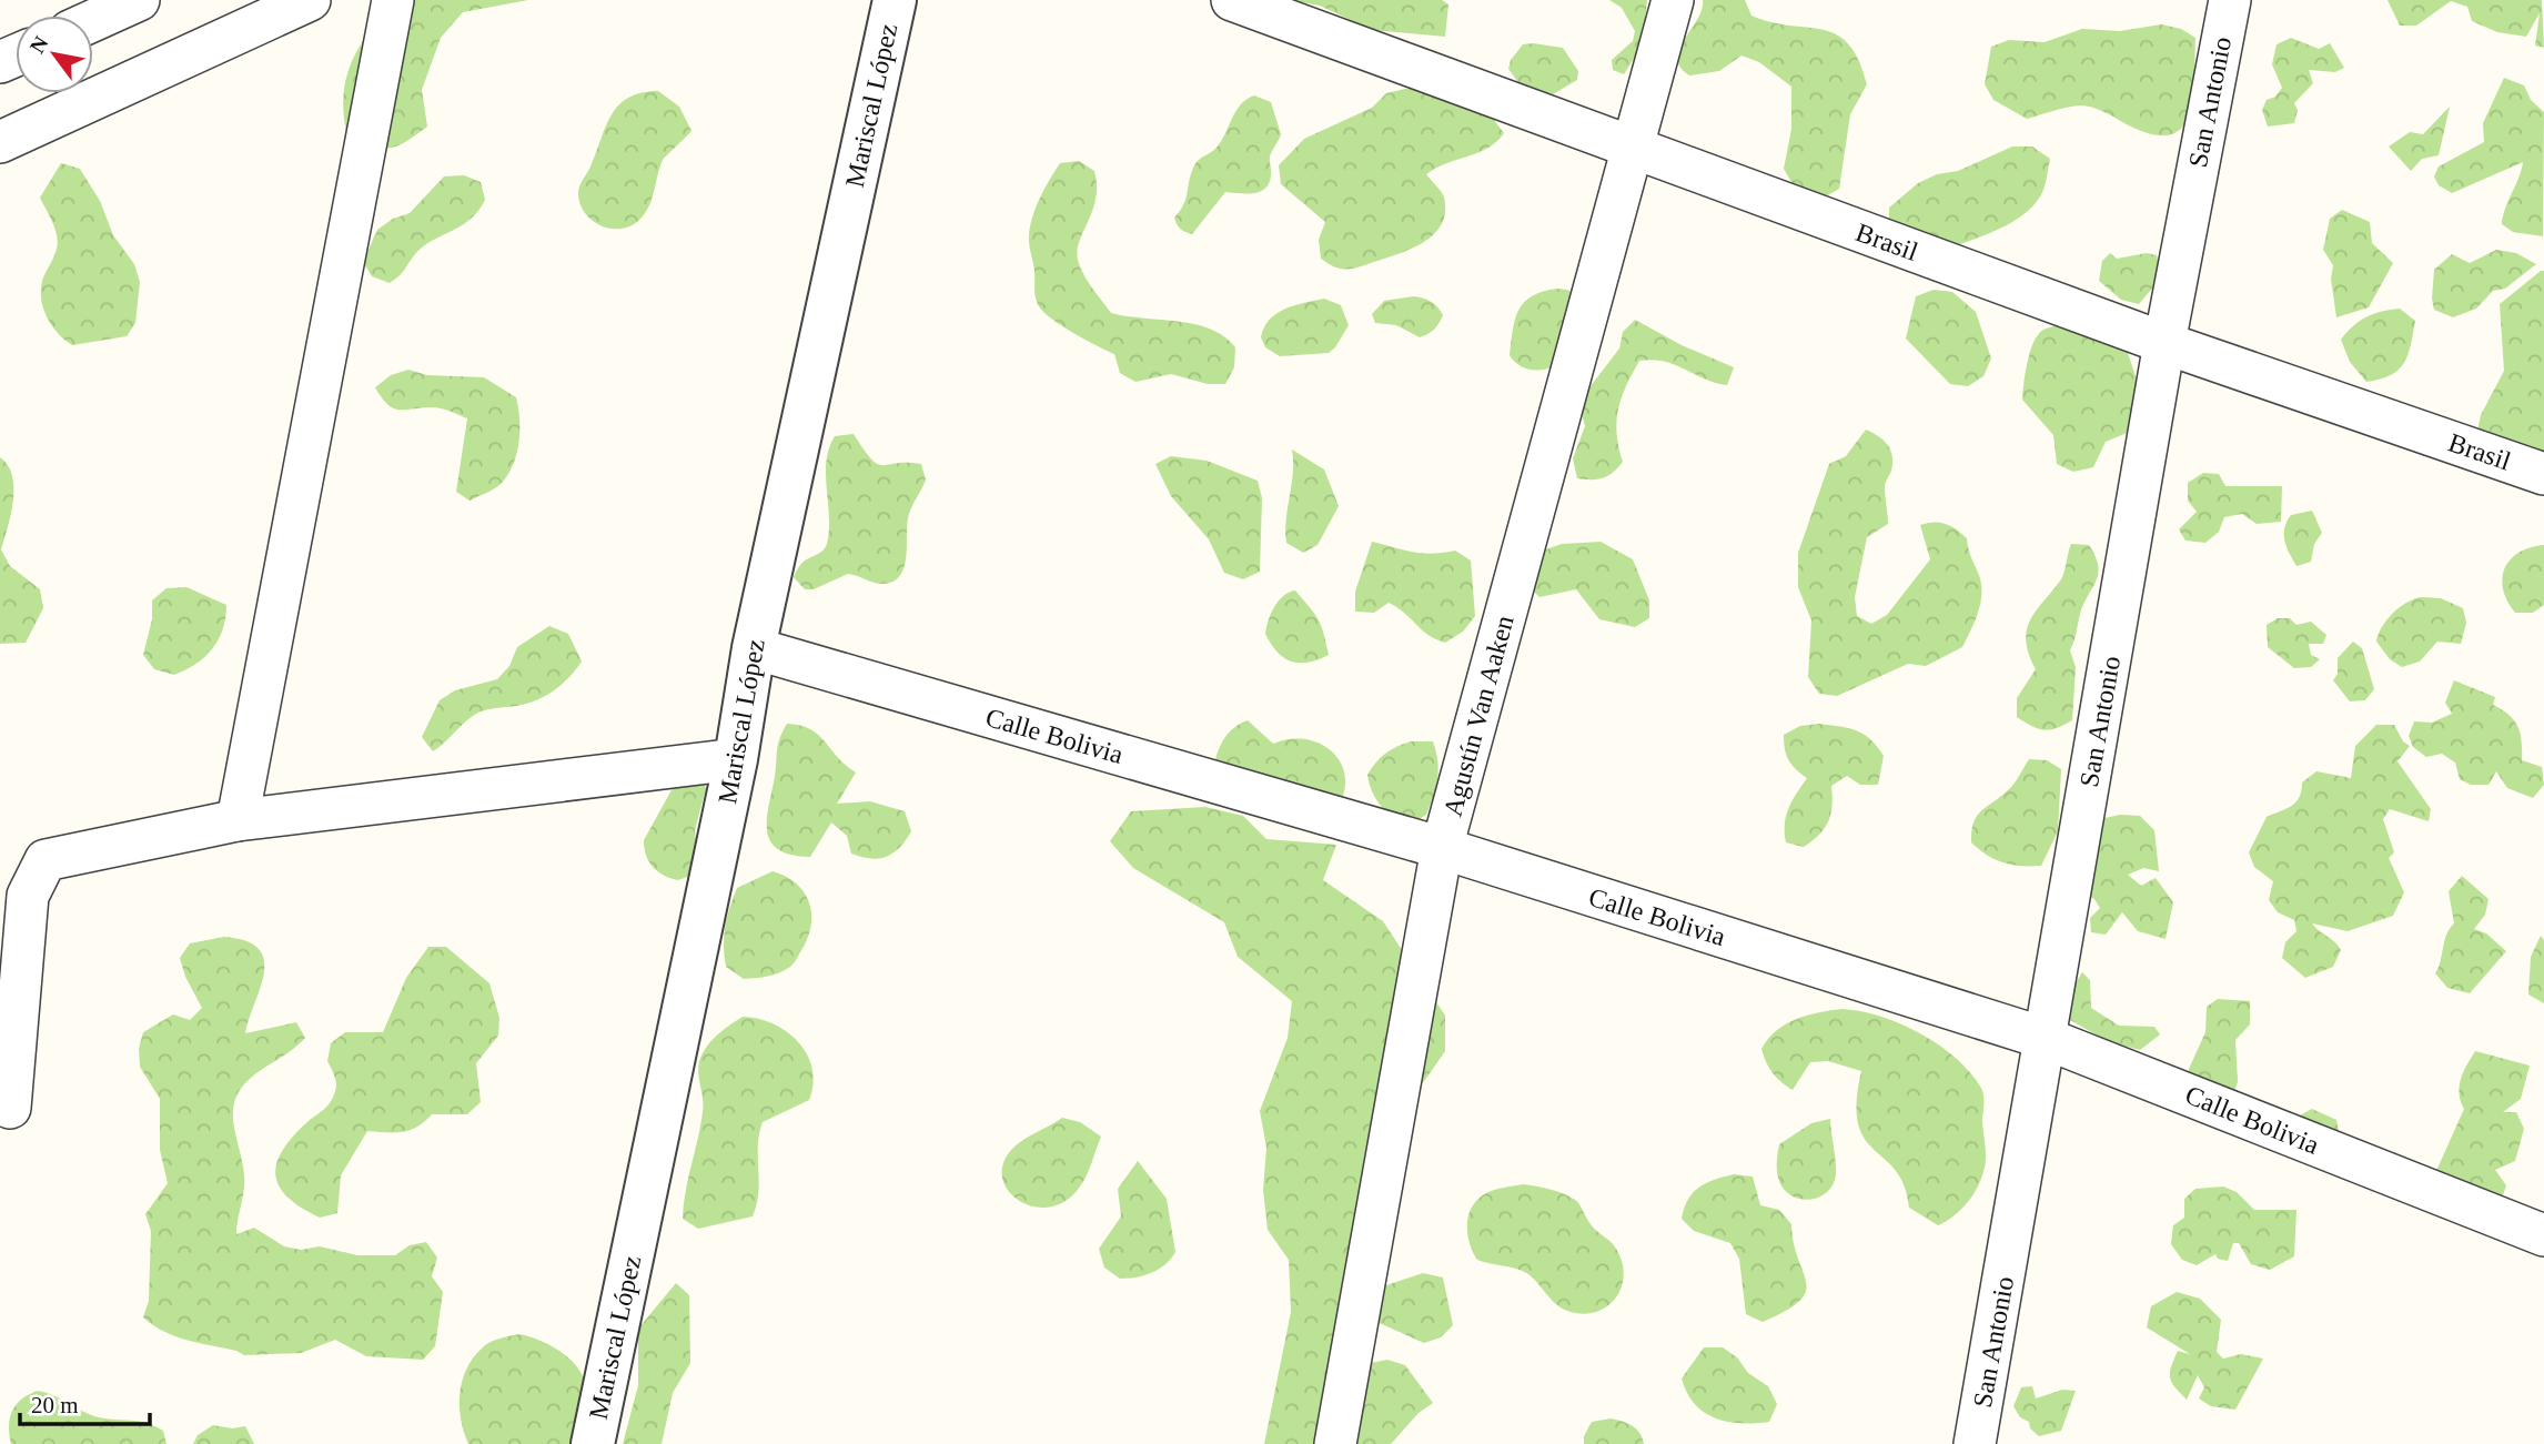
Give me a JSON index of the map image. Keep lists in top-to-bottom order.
{
  "streets": {
    "street": [
      "San Antonio",
      "Mariscal López",
      "Brasil",
      "Agustín Van Aaken",
      "Calle Bolivia"
    ]
  },
  "crossings": [
    ["San Antonio", "Brasil"],
    ["San Antonio", "Calle Bolivia"],
    ["Mariscal López", "Calle Bolivia"],
    ["Brasil", "Agustín Van Aaken"],
    ["Agustín Van Aaken", "Calle Bolivia"]
  ],
  "scale_bar": "20 m",
  "north": "top left"
}
